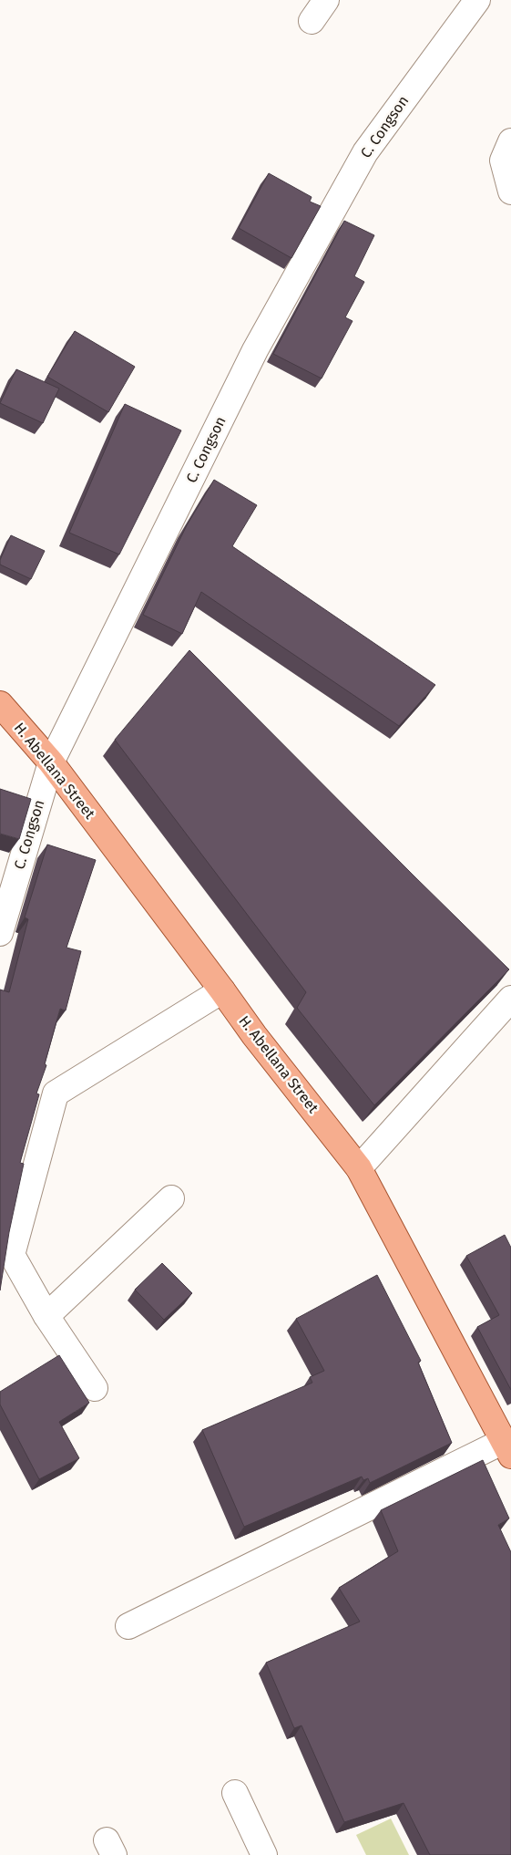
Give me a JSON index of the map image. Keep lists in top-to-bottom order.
{
  "streets": {
    "main road": ["H. Abellana Street"],
    "street": ["C. Congson"]
  },
  "crossings": [
    ["C. Congson", "H. Abellana Street"]
  ]
}
